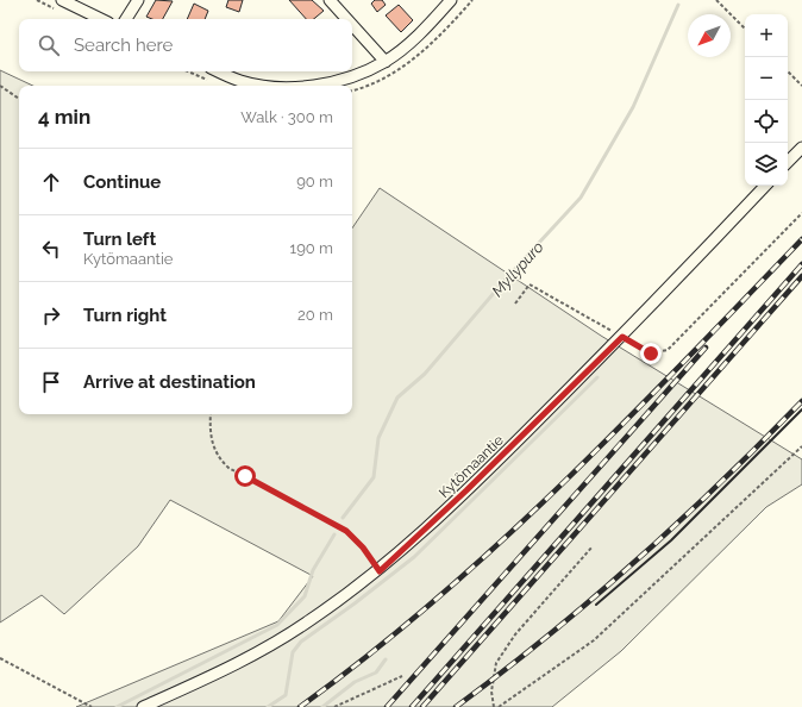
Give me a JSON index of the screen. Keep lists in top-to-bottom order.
{
  "streets": {
    "street": ["Kytömaantie"]
  },
  "water": ["Myllypuro"],
  "north": "bottom left",
  "page": {
    "map_buttons": ["+", "−"],
    "search": "Search here",
    "heading": ["4 min", "Walk · 300 m"],
    "list": [
      ["Continue", "90 m"],
      ["Turn left", "Kytömaantie", "190 m"],
      ["Turn right", "20 m"],
      "Arrive at destination"
    ]
  }
}
